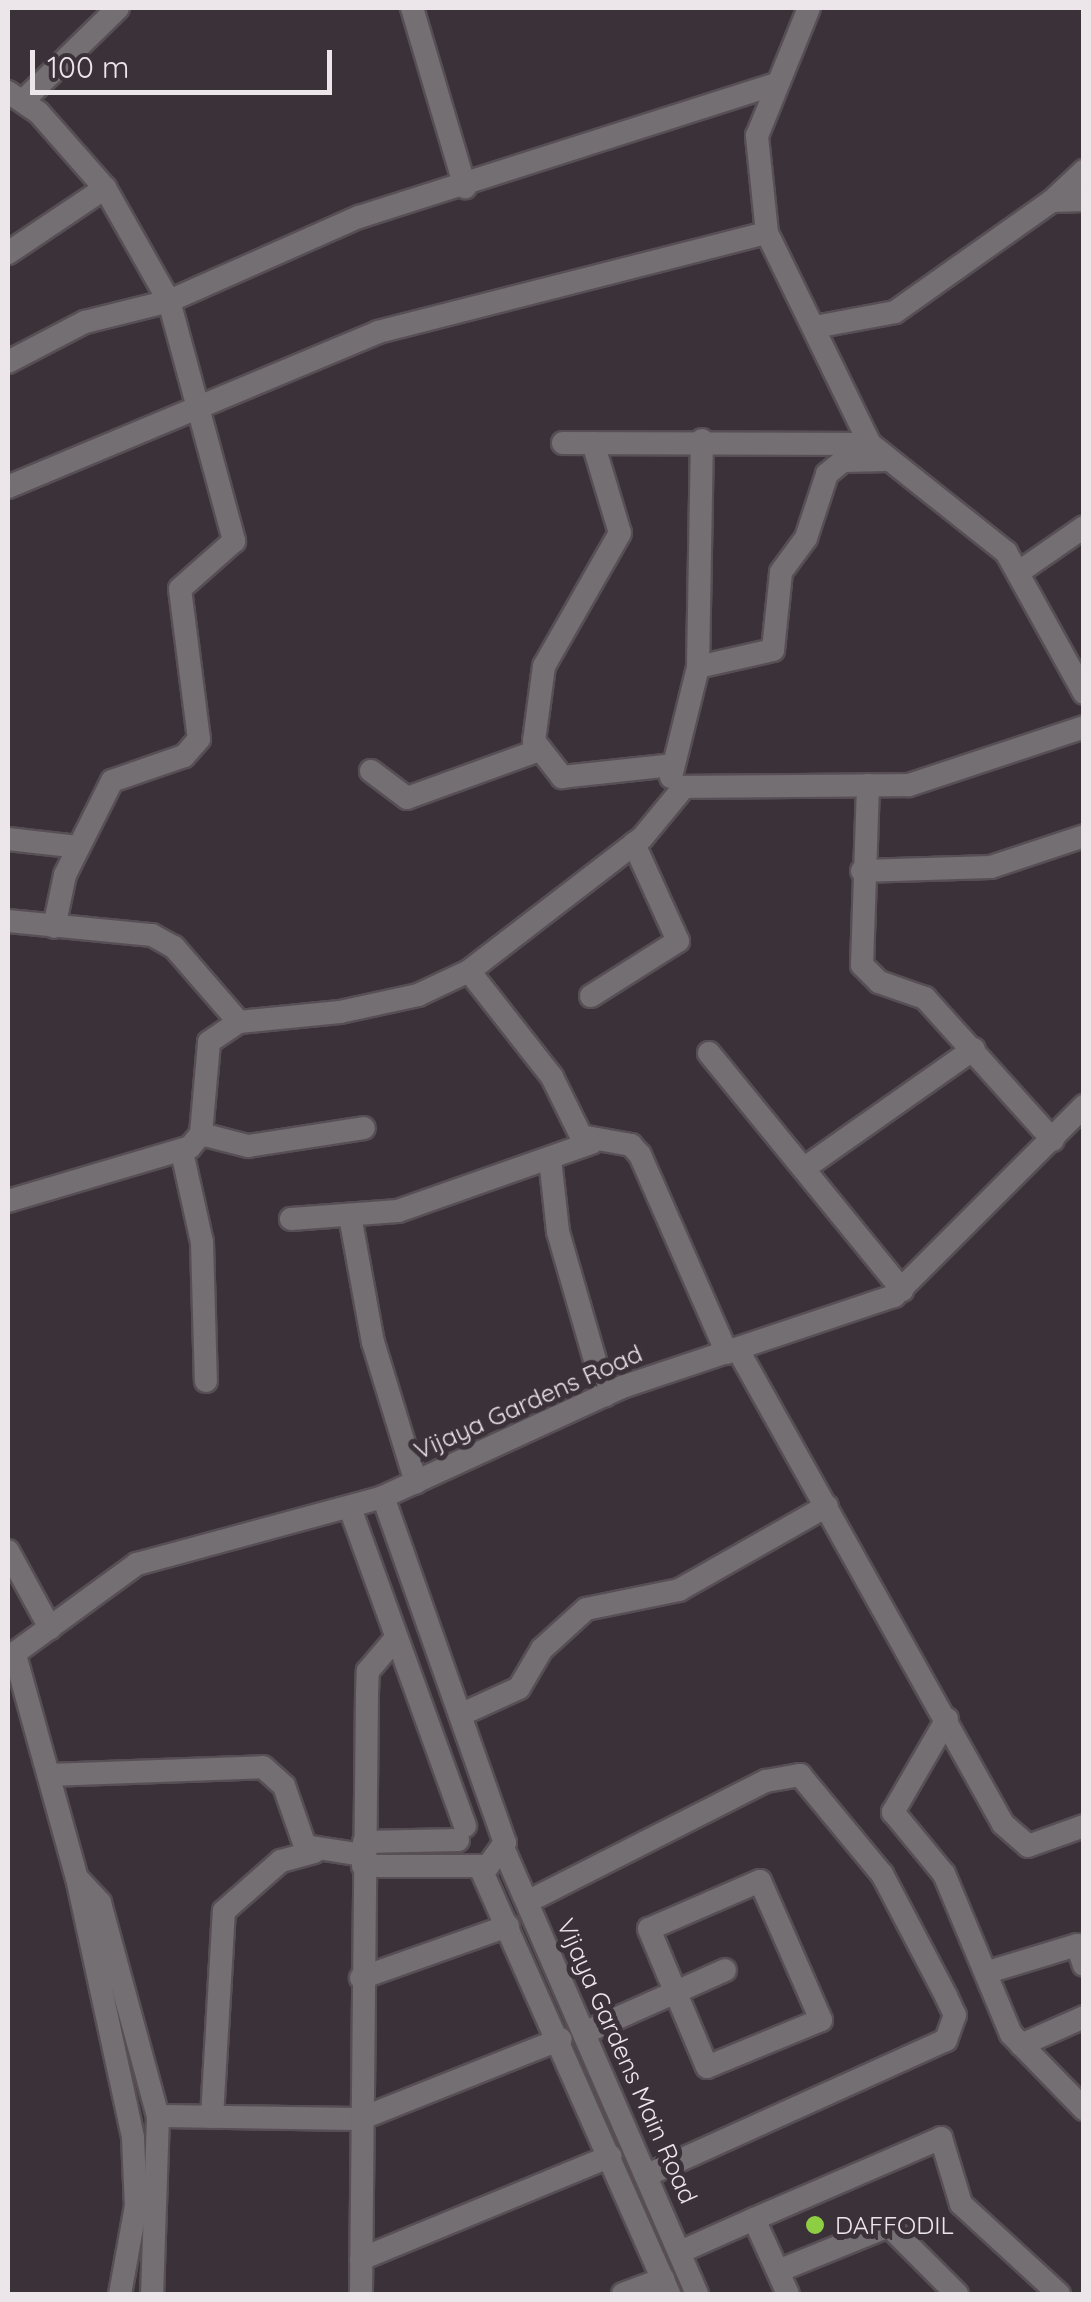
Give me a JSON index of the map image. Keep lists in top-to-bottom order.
{
  "streets": {
    "street": ["Vijaya Gardens Road", "Vijaya Gardens Main Road"]
  },
  "crossings": [
    ["Vijaya Gardens Road", "Vijaya Gardens Main Road"]
  ],
  "places": ["DAFFODIL"],
  "scale_bar": "100 m"
}
